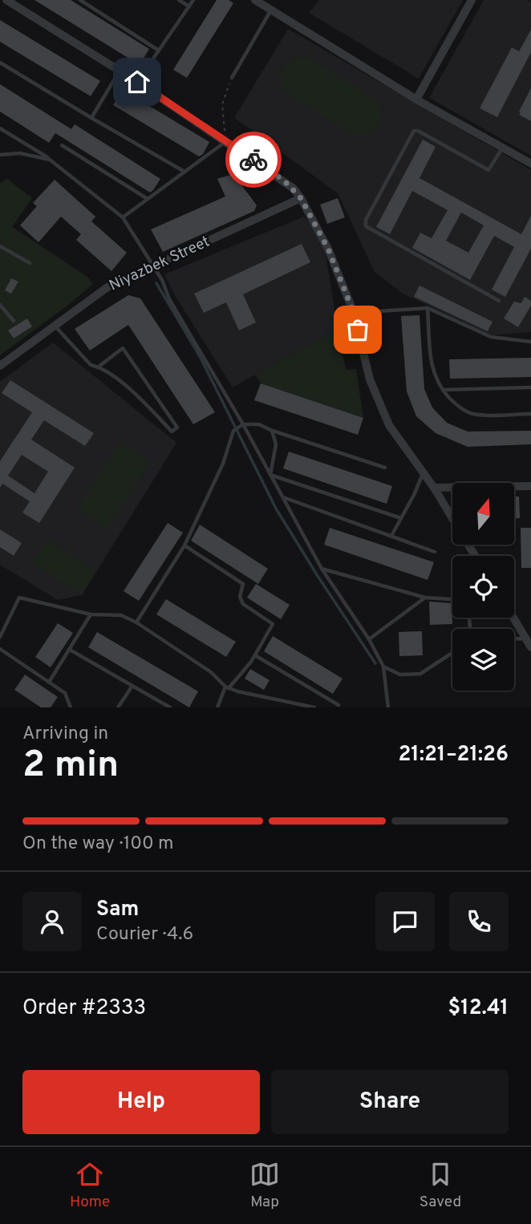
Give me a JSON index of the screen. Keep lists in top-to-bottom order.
{
  "streets": {
    "street": ["Niyazbek Street"]
  },
  "north": "top",
  "page": {
    "heading": ["2 min", "Arriving in", "21:21–21:26"],
    "panel": [
      "Sam",
      "Courier · 4.6",
      "Order #2333",
      "$12.41"
    ],
    "bar": "On the way · 100 m",
    "buttons": ["Help", "Share"],
    "tabs": ["Home", "Map", "Saved"]
  }
}
